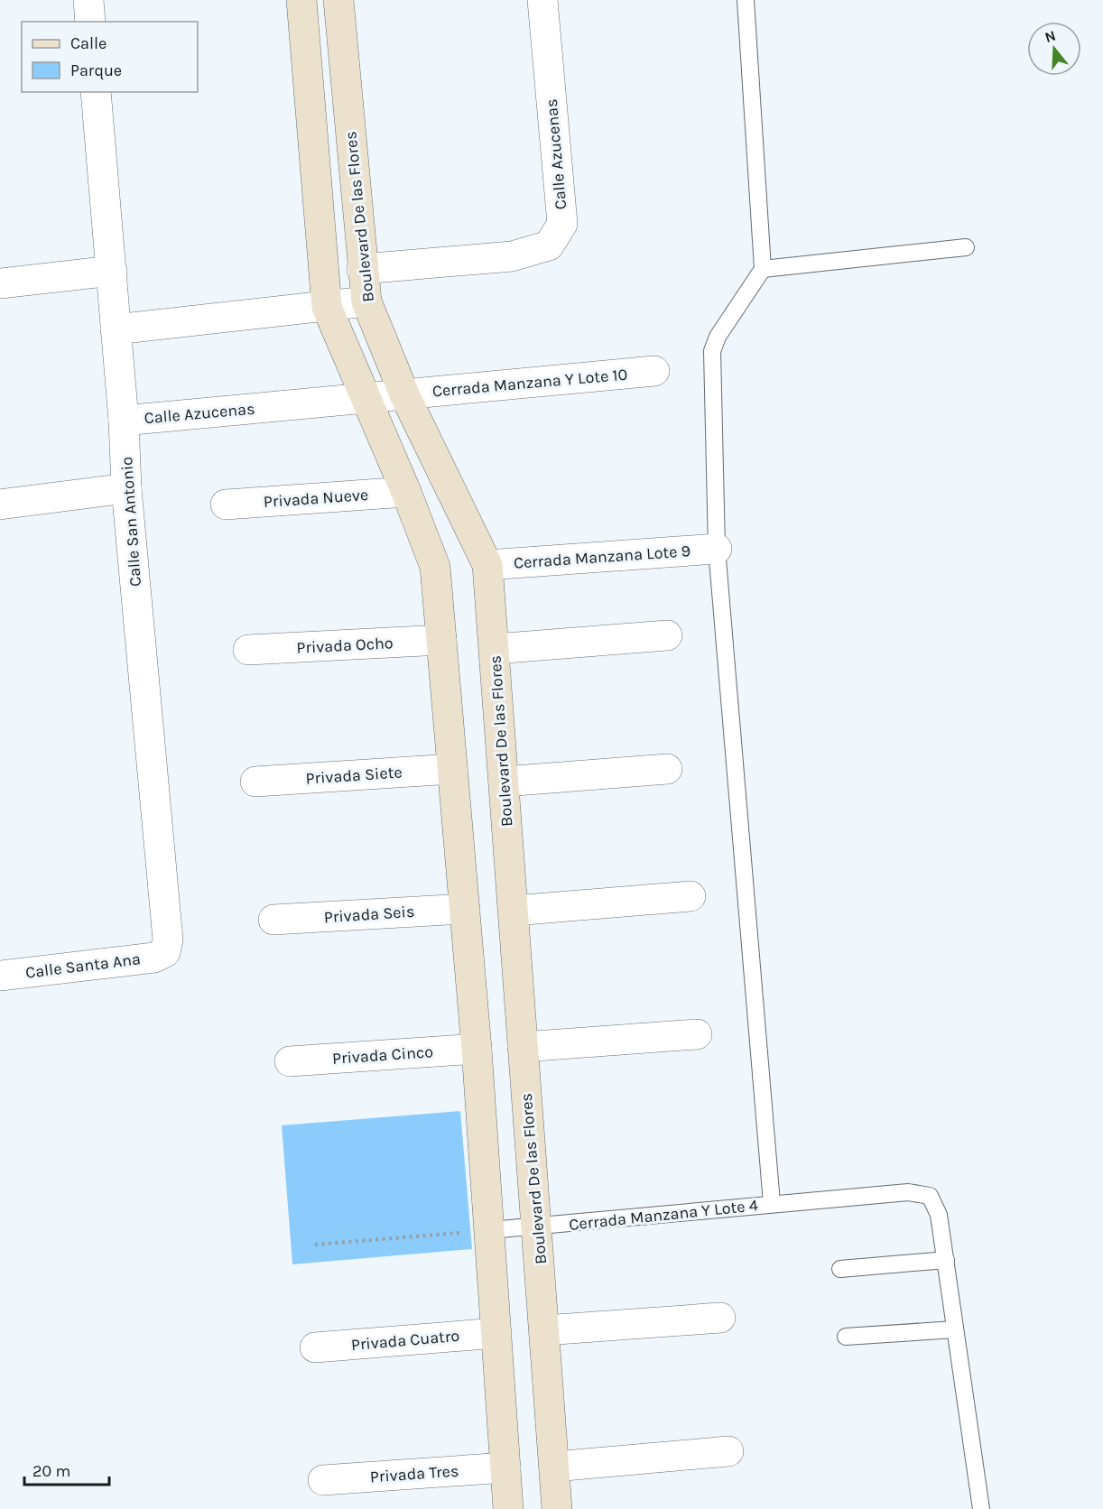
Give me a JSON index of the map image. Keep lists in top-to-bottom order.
{
  "streets": {
    "street": [
      "Calle Azucenas",
      "Boulevard De las Flores",
      "Cerrada Manzana Y Lote 10",
      "Privada Nueve",
      "Calle San Antonio",
      "Cerrada Manzana Lote 9",
      "Privada Ocho",
      "Privada Siete",
      "Privada Seis",
      "Calle Santa Ana",
      "Privada Cinco",
      "Privada Cuatro",
      "Privada Tres"
    ],
    "lane": ["Cerrada Manzana Y Lote 4"]
  },
  "crossings": [
    ["Calle Azucenas", "Boulevard De las Flores"],
    ["Calle Azucenas", "Cerrada Manzana Y Lote 10"],
    ["Calle Azucenas", "Calle San Antonio"],
    ["Boulevard De las Flores", "Cerrada Manzana Y Lote 10"],
    ["Boulevard De las Flores", "Cerrada Manzana Lote 9"],
    ["Boulevard De las Flores", "Cerrada Manzana Y Lote 4"],
    ["Calle San Antonio", "Calle Santa Ana"]
  ],
  "legend": ["Calle", "Parque"],
  "scale_bar": "20 m",
  "north": "top"
}
